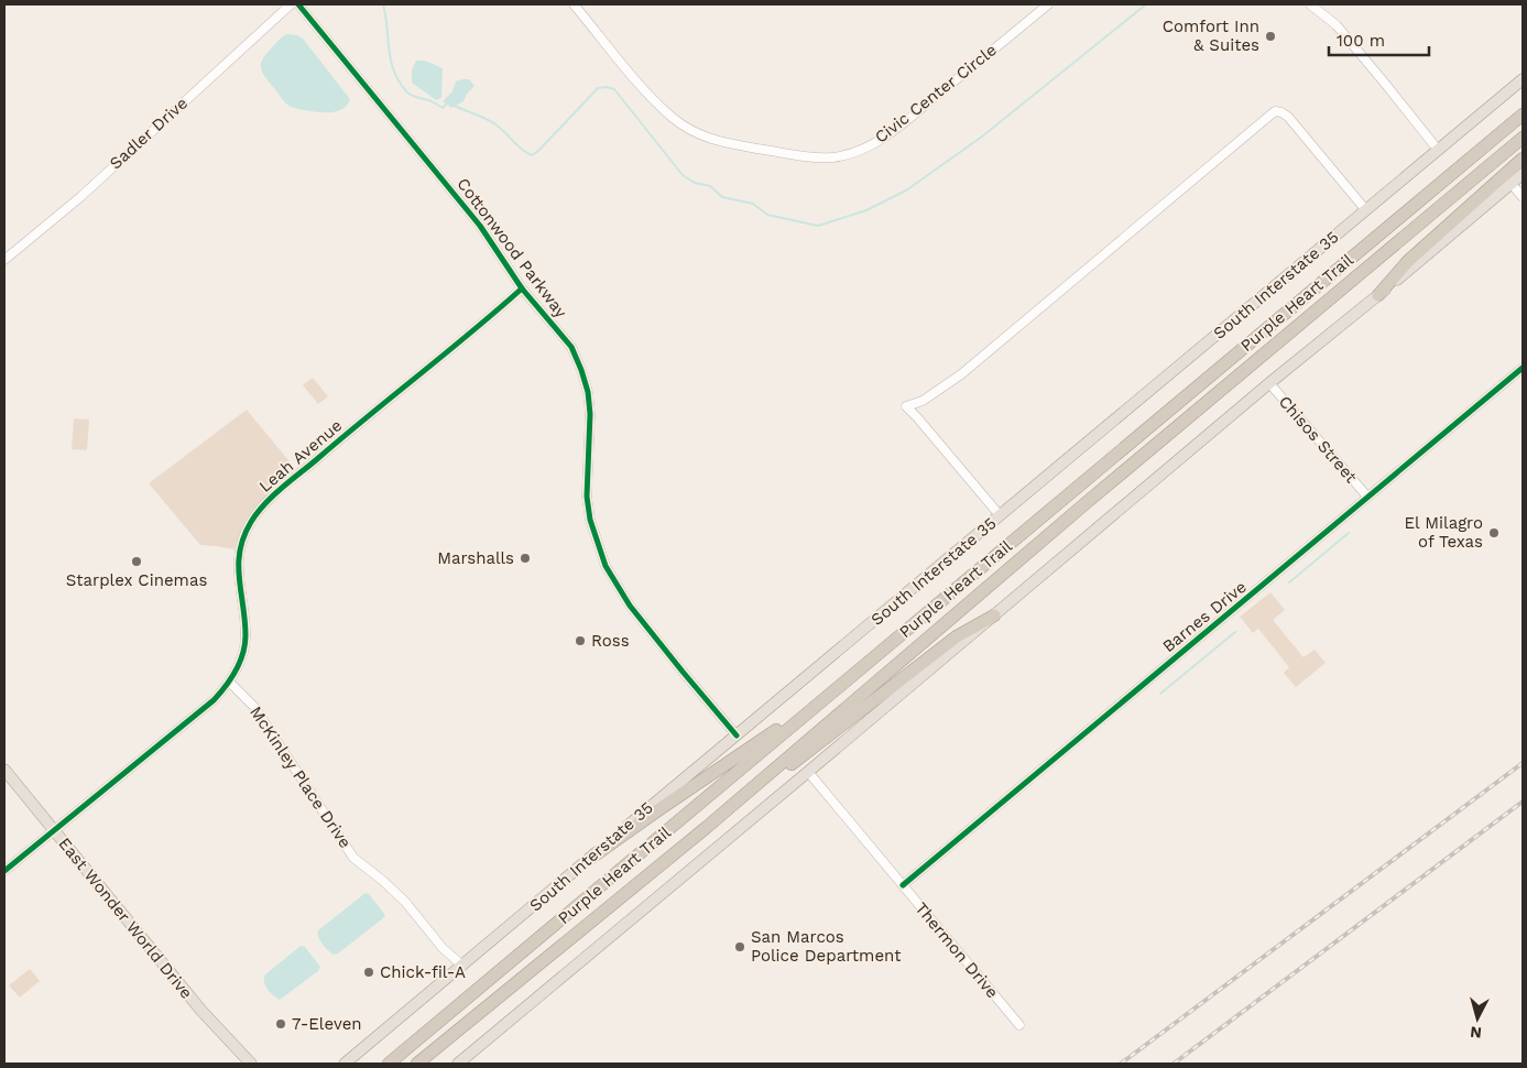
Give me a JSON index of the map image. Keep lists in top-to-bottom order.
{
  "streets": {
    "highway": ["Purple Heart Trail"],
    "main road": ["South Interstate 35", "East Wonder World Drive"],
    "street": [
      "Civic Center Circle",
      "Sadler Drive",
      "Cottonwood Parkway",
      "Chisos Street",
      "Leah Avenue",
      "Barnes Drive",
      "McKinley Place Drive",
      "Thermon Drive"
    ]
  },
  "crossings": [
    ["Cottonwood Parkway", "South Interstate 35"],
    ["Cottonwood Parkway", "Leah Avenue"],
    ["South Interstate 35", "McKinley Place Drive"],
    ["Chisos Street", "Barnes Drive"],
    ["Leah Avenue", "McKinley Place Drive"],
    ["Leah Avenue", "East Wonder World Drive"],
    ["Barnes Drive", "Thermon Drive"]
  ],
  "places": [
    "Comfort Inn & Suites",
    "El Milagro of Texas",
    "Marshalls",
    "Starplex Cinemas",
    "Ross",
    "San Marcos Police Department",
    "Chick-fil-A",
    "7-Eleven"
  ],
  "scale_bar": "100 m",
  "north": "bottom"
}
